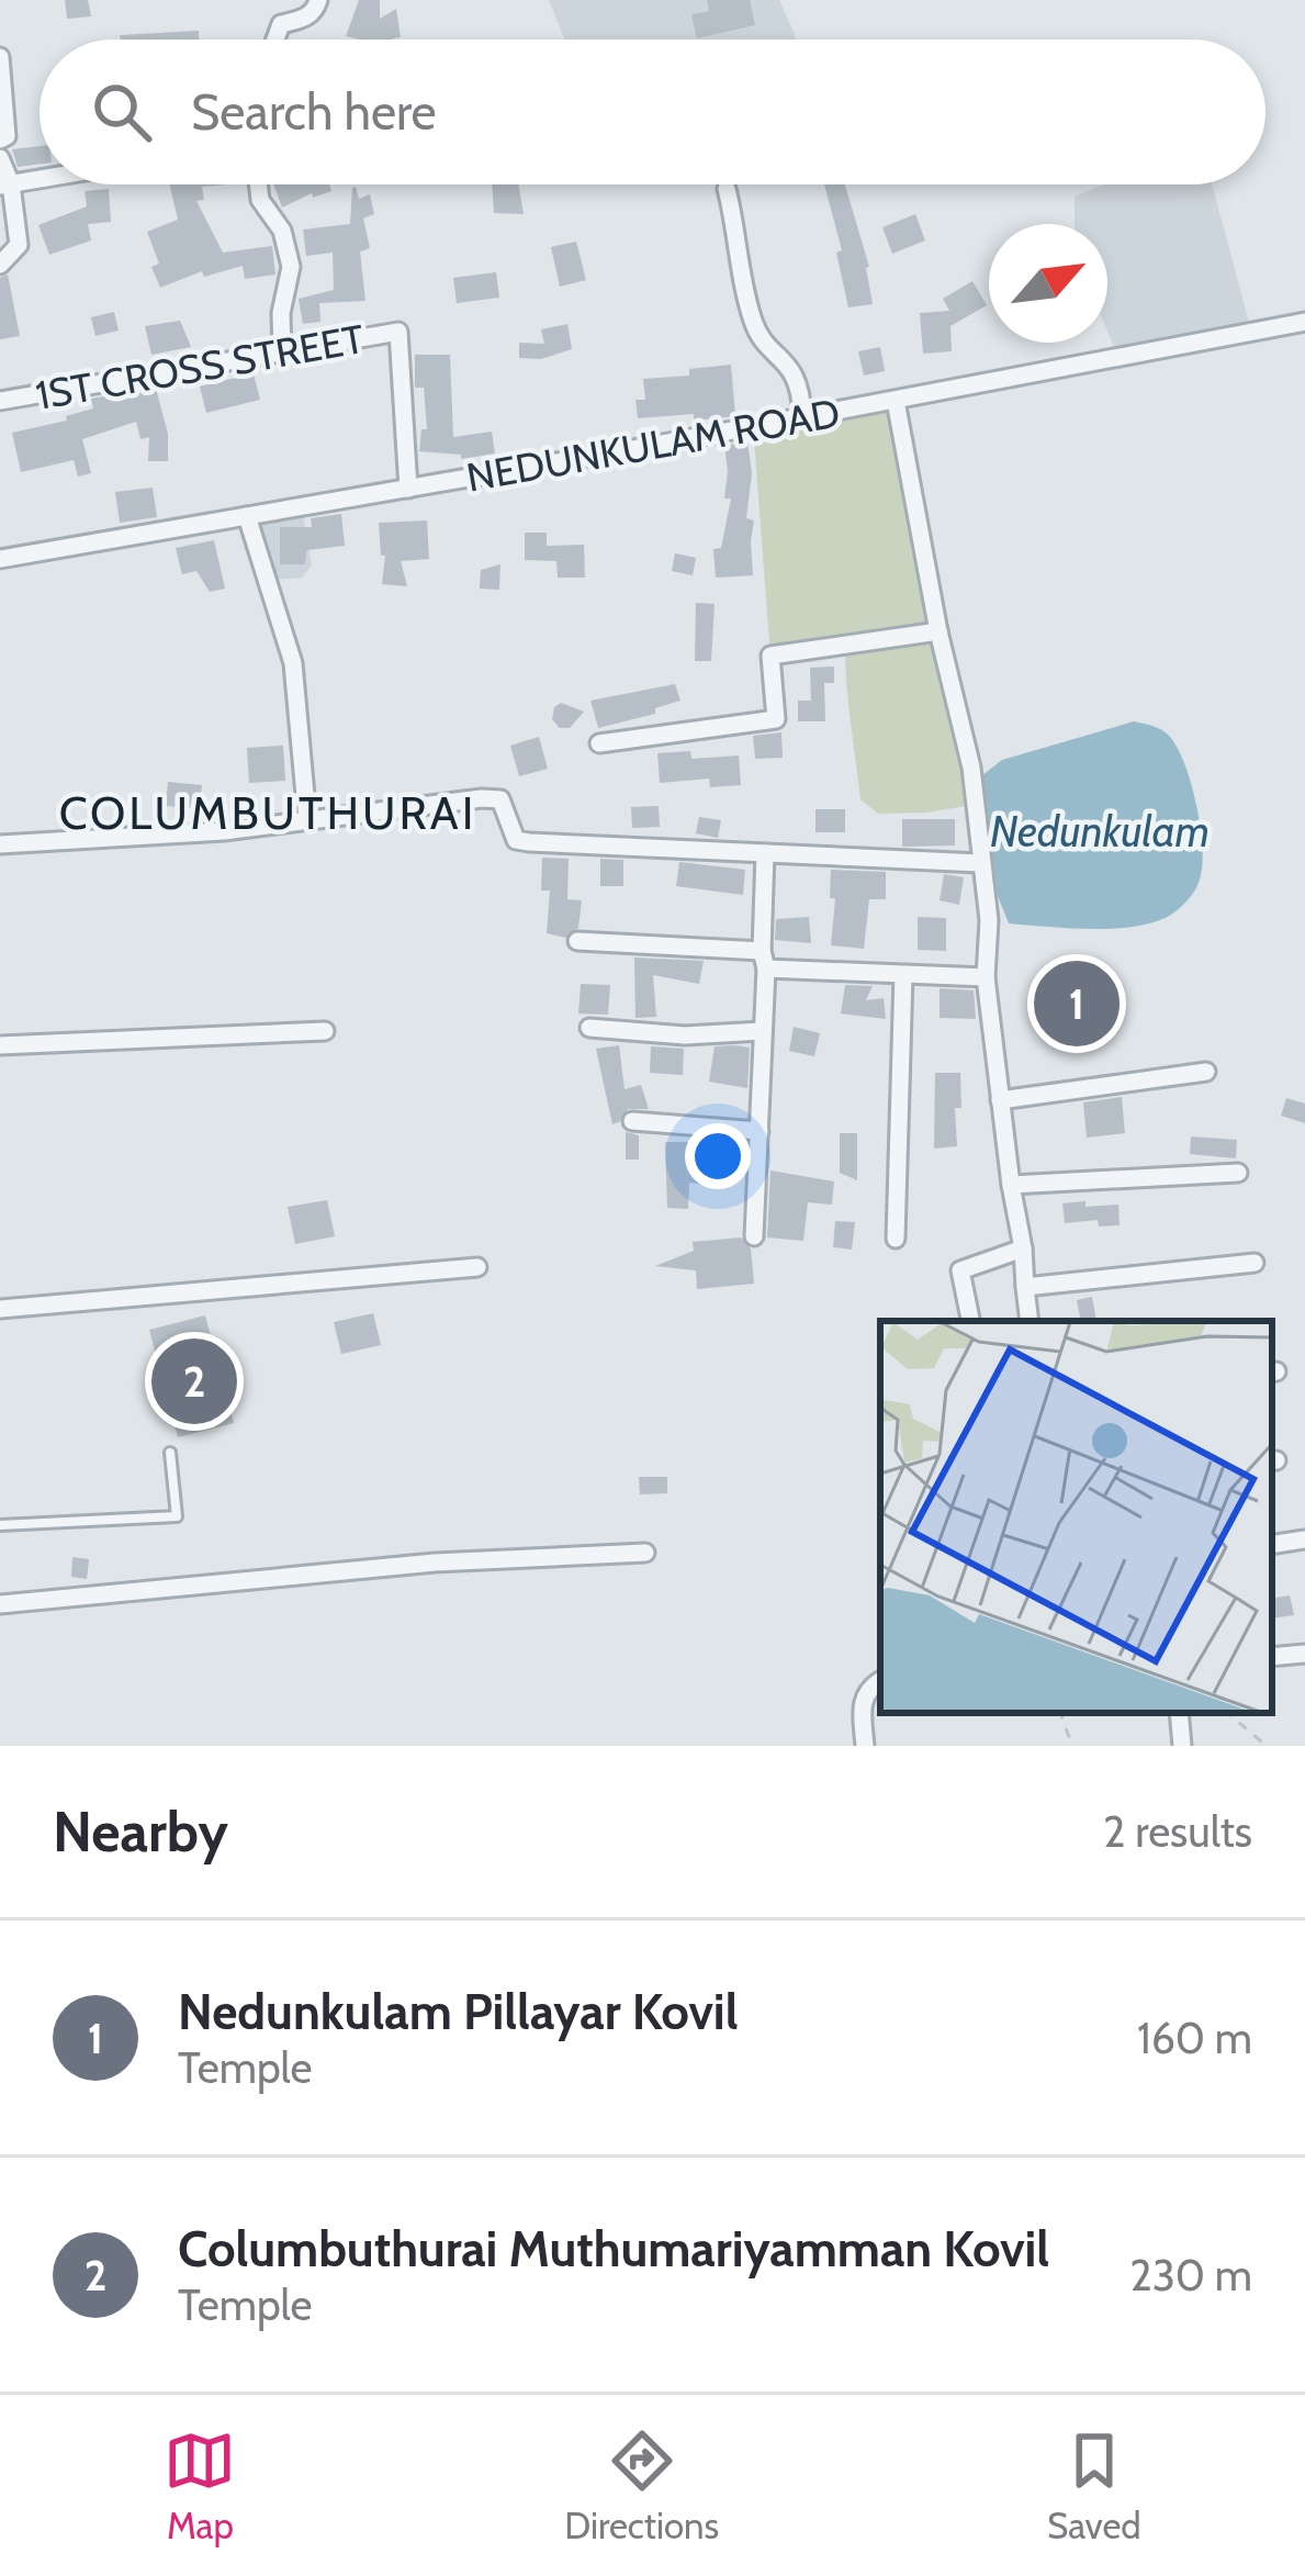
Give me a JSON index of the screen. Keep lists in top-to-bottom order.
{
  "streets": {
    "street": ["1ST CROSS STREET", "NEDUNKULAM ROAD"]
  },
  "crossings": [
    ["1ST CROSS STREET", "NEDUNKULAM ROAD"]
  ],
  "districts": ["COLUMBUTHURAI"],
  "water": ["Nedunkulam"],
  "north": "top right",
  "page": {
    "search": "Search here",
    "pins": ["1", "2"],
    "heading": ["Nearby", "2 results"],
    "list": [
      {
        "mark": "1",
        "name": "Nedunkulam Pillayar Kovil",
        "note": "Temple",
        "value": "160 m"
      },
      {
        "mark": "2",
        "name": "Columbuthurai Muthumariyamman Kovil",
        "note": "Temple",
        "value": "230 m"
      }
    ],
    "nav": ["Map", "Directions", "Saved"]
  }
}
